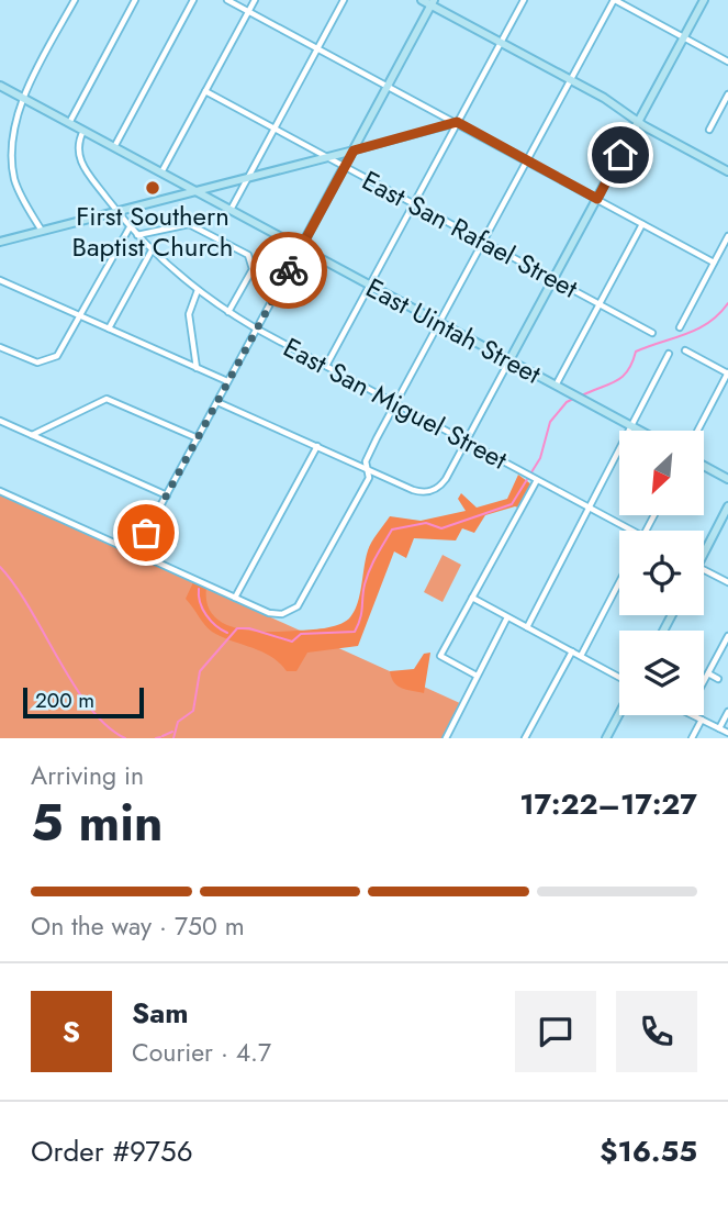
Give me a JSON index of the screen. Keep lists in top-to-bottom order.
{
  "streets": {
    "main road": ["East Uintah Street"],
    "street": ["East San Rafael Street", "East San Miguel Street"]
  },
  "crossings": [
    ["East Uintah Street", "East San Miguel Street"]
  ],
  "places": ["First Southern Baptist Church"],
  "scale_bar": "200 m",
  "north": "bottom left",
  "page": {
    "scale": "200 m",
    "heading": ["5 min", "Arriving in", "17:22–17:27"],
    "panel": [
      "Sam",
      "Courier · 4.7",
      "Order #9756",
      "$16.55"
    ],
    "bar": "On the way · 750 m",
    "round": "S"
  }
}
